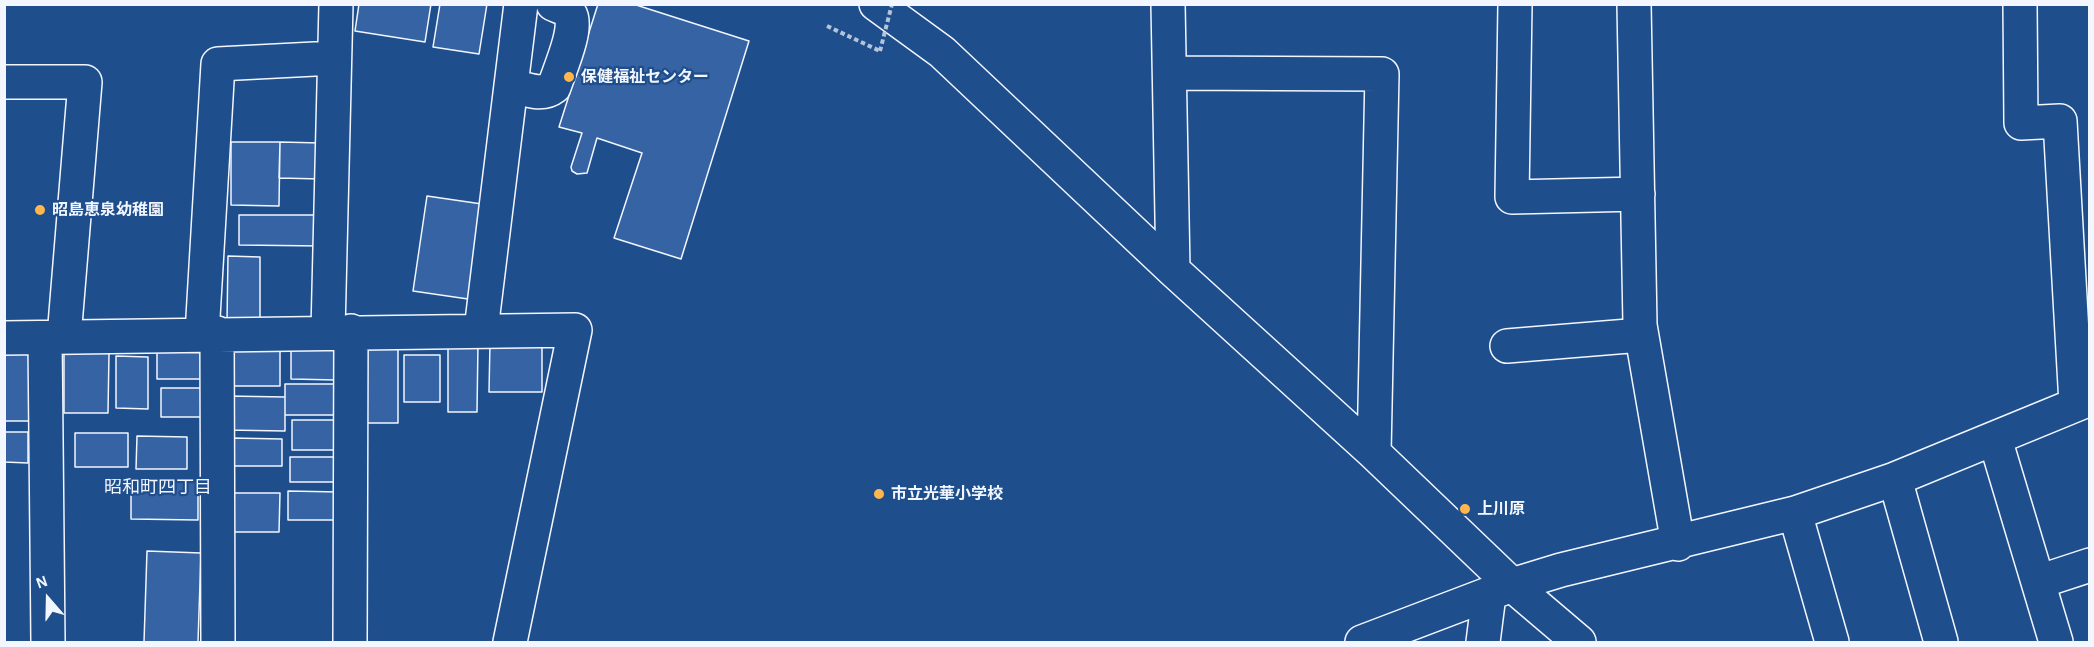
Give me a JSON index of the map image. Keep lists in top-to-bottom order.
{
  "districts": ["昭和町四丁目"],
  "places": [
    "保健福祉センター",
    "昭島恵泉幼稚園",
    "市立光華小学校",
    "上川原"
  ],
  "north": "top"
}
